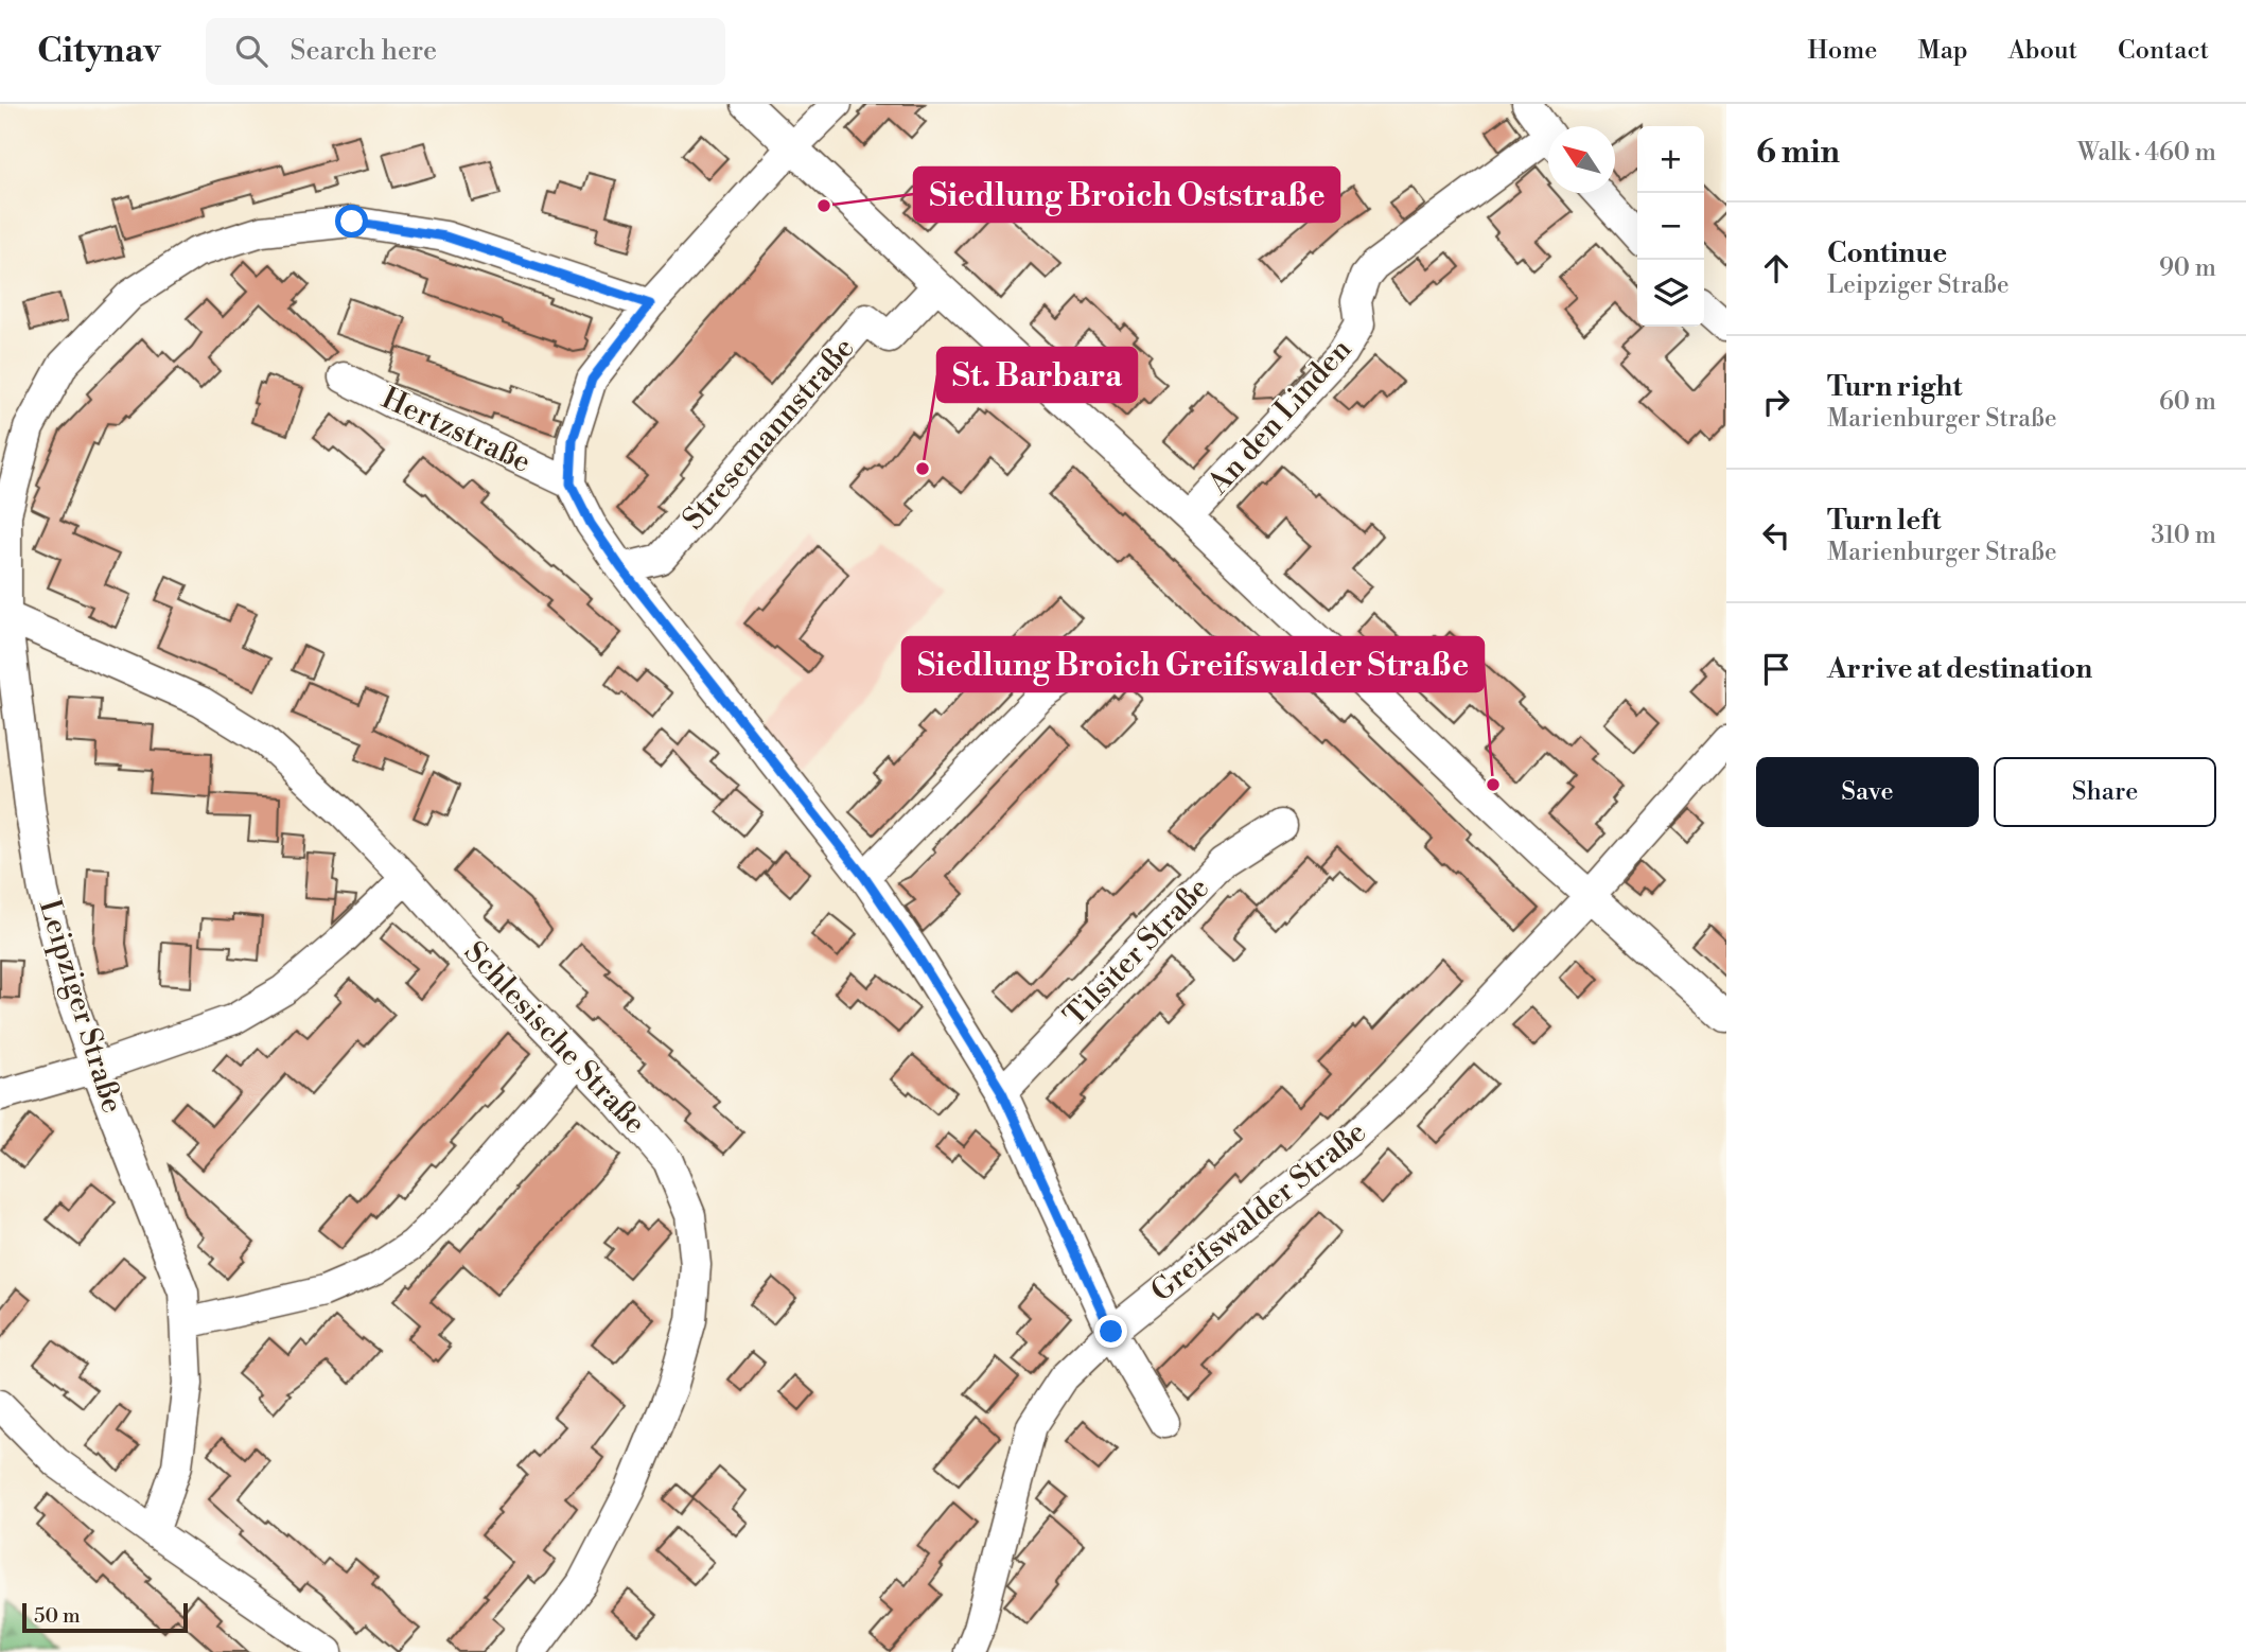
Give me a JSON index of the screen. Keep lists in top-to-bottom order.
{
  "streets": {
    "street": [
      "An den Linden",
      "Hertzstraße",
      "Stresemannstraße",
      "Tilsiter Straße",
      "Leipziger Straße",
      "Schlesische Straße",
      "Greifswalder Straße"
    ]
  },
  "crossings": [
    ["Leipziger Straße", "Schlesische Straße"]
  ],
  "places": ["Siedlung Broich Oststraße", "St. Barbara", "Siedlung Broich Greifswalder Straße"],
  "scale_bar": "50 m",
  "north": "top left",
  "page": {
    "header": "Citynav",
    "search": "Search here",
    "nav": [
      "Home",
      "Map",
      "About",
      "Contact"
    ],
    "heading": ["6 min", "Walk · 460 m"],
    "map_buttons": ["+", "−"],
    "list": [
      ["Continue", "Leipziger Straße", "90 m"],
      ["Turn right", "Marienburger Straße", "60 m"],
      ["Turn left", "Marienburger Straße", "310 m"],
      "Arrive at destination"
    ],
    "buttons": ["Save", "Share"],
    "scale": "50 m"
  }
}
